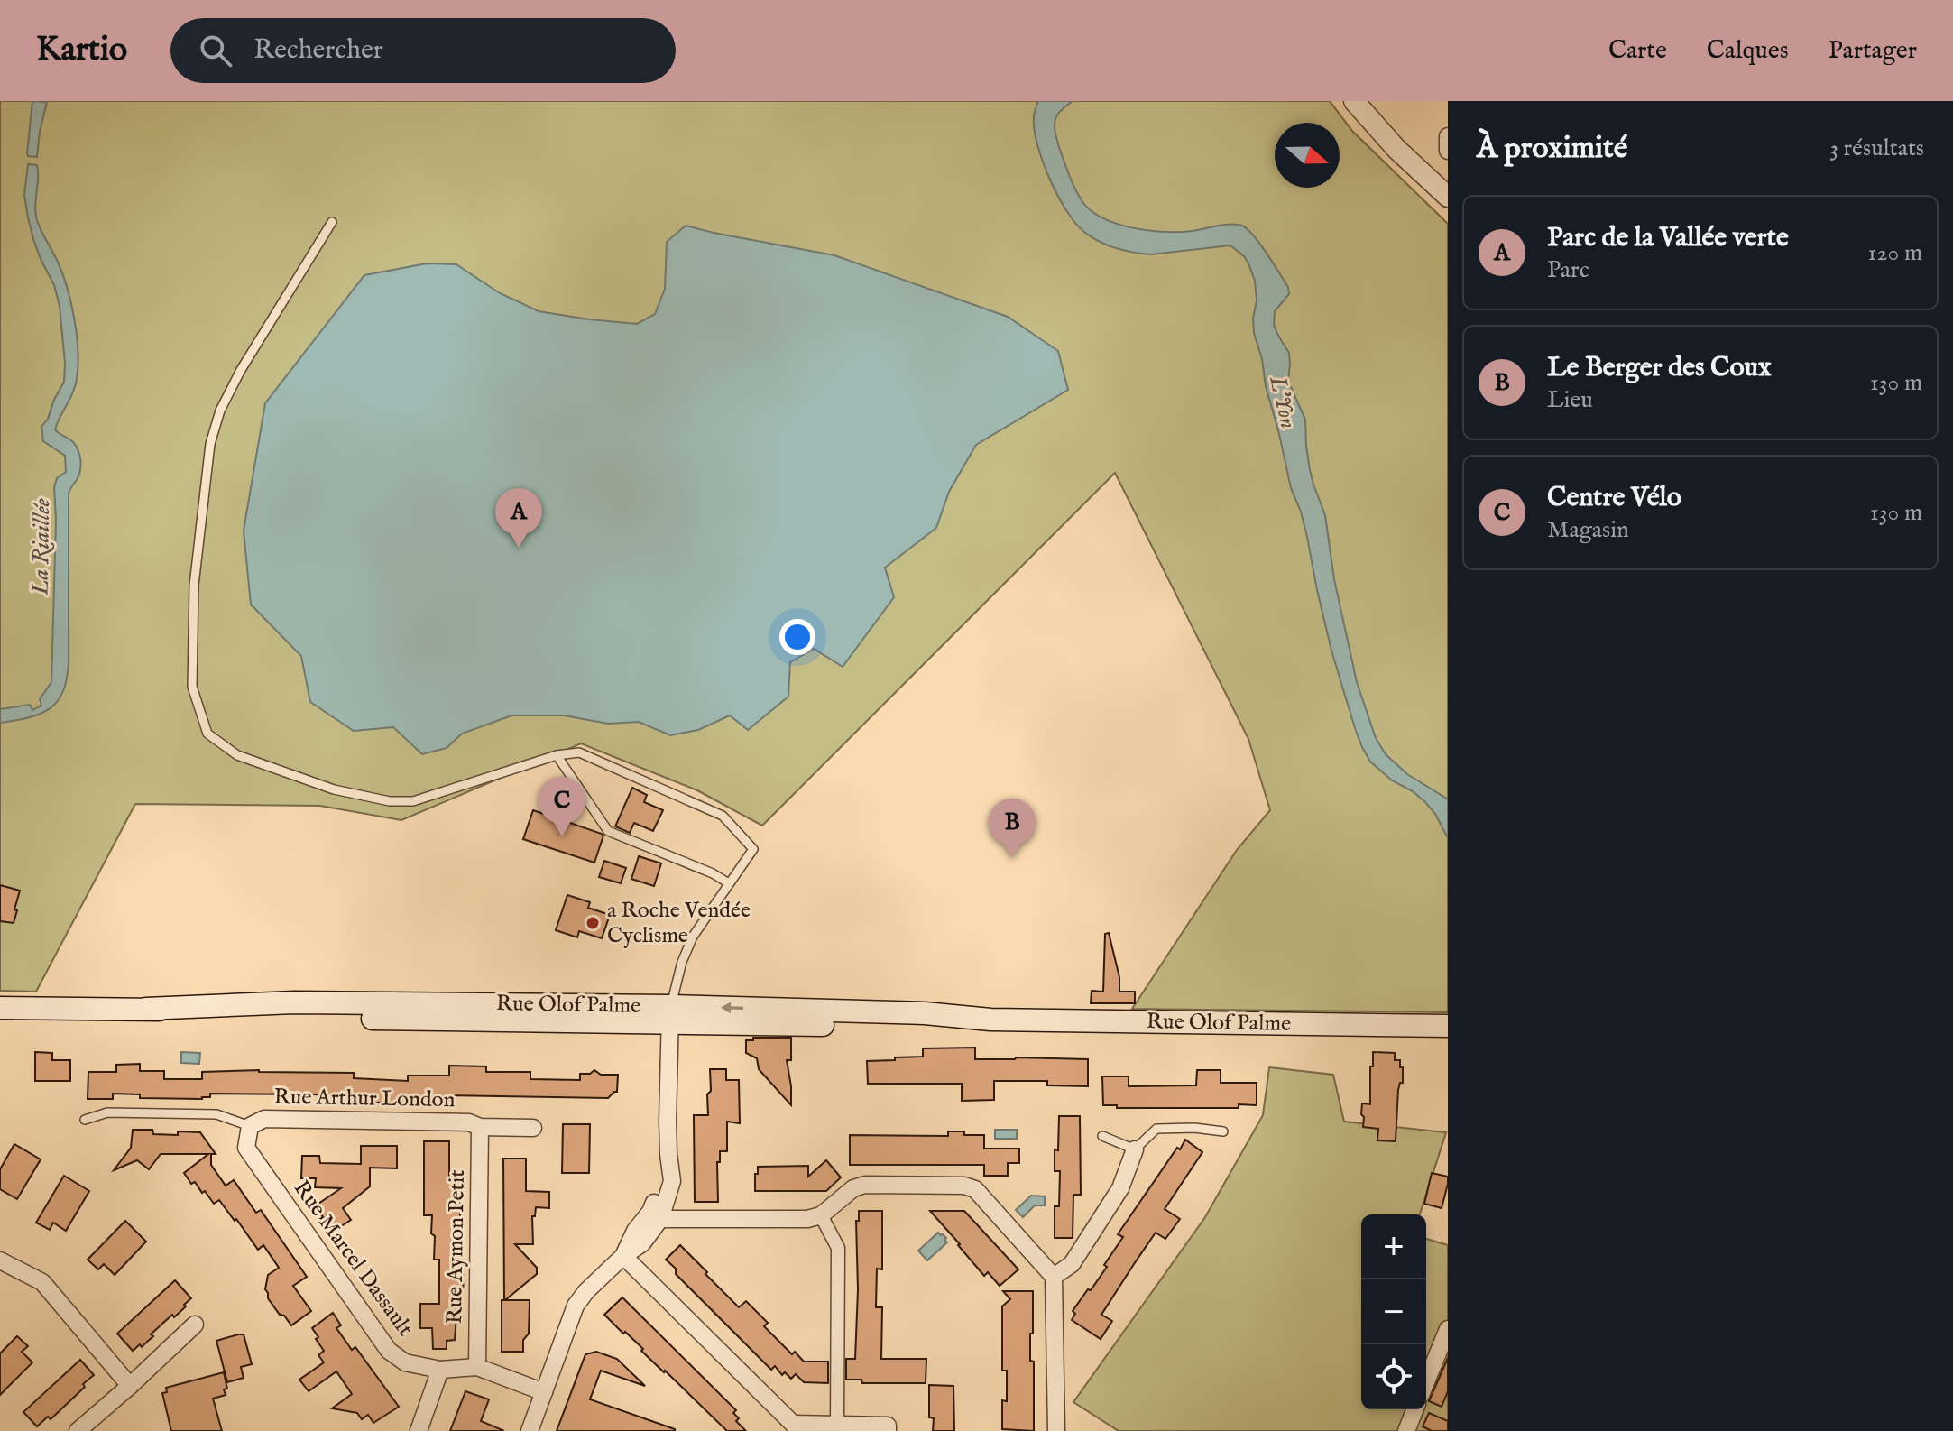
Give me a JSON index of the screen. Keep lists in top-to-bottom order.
{
  "streets": {
    "main road": ["Rue Olof Palme"],
    "street": ["Rue Arthur London", "Rue Aymon Petit", "Rue Marcel Dassault"]
  },
  "crossings": [
    ["Rue Arthur London", "Rue Aymon Petit"],
    ["Rue Arthur London", "Rue Marcel Dassault"],
    ["Rue Aymon Petit", "Rue Marcel Dassault"]
  ],
  "water": ["L'Yon", "La Riaillée"],
  "places": ["a Roche Vendée Cyclisme"],
  "north": "right",
  "page": {
    "header": "Kartio",
    "search": "Rechercher",
    "nav": ["Carte", "Calques", "Partager"],
    "heading": ["À proximité", "3 résultats"],
    "list": [
      {
        "mark": "A",
        "name": "Parc de la Vallée verte",
        "note": "Parc",
        "value": "120 m"
      },
      {
        "mark": "B",
        "name": "Le Berger des Coux",
        "note": "Lieu",
        "value": "130 m"
      },
      {
        "mark": "C",
        "name": "Centre Vélo",
        "note": "Magasin",
        "value": "130 m"
      }
    ],
    "pins": ["A", "C", "B"],
    "map_buttons": ["+", "−"]
  }
}
